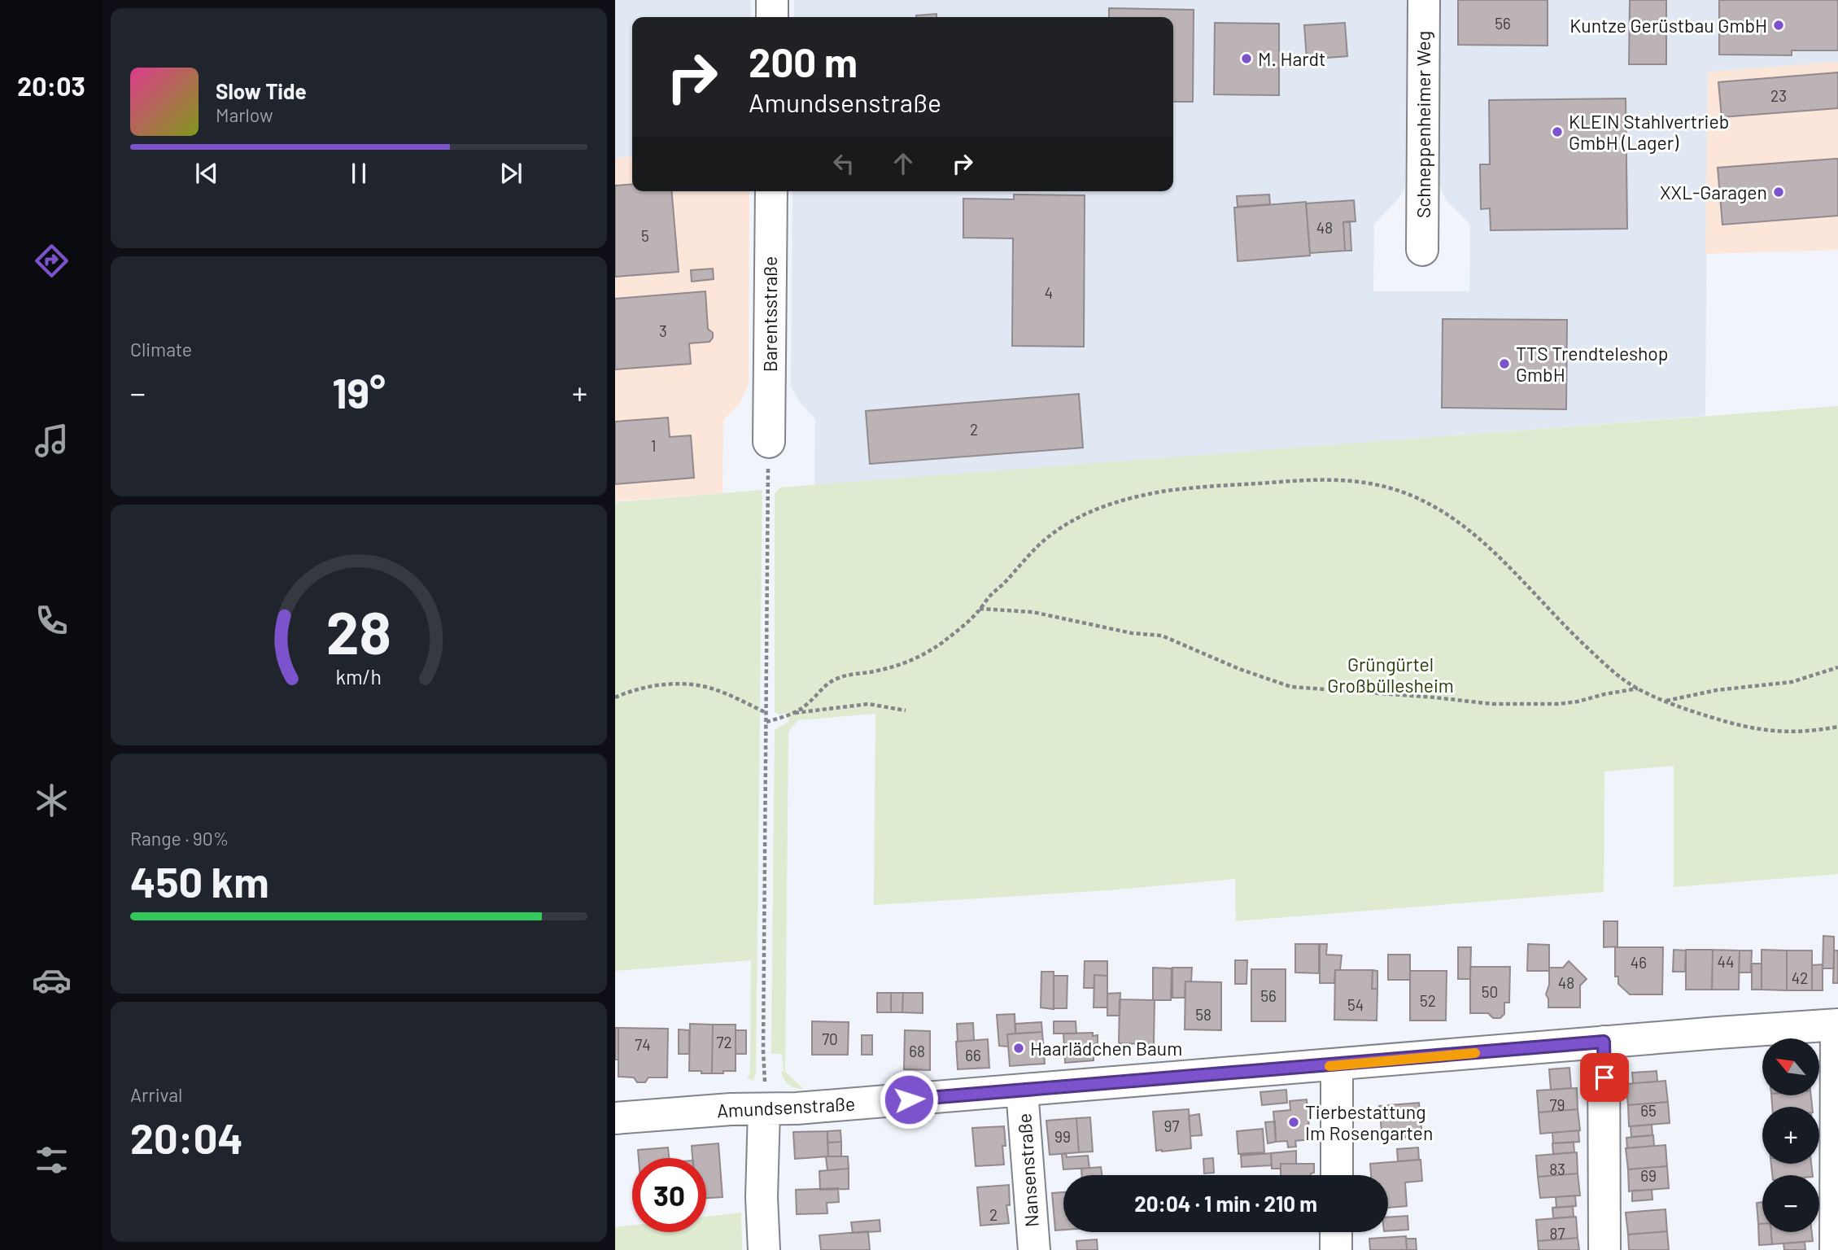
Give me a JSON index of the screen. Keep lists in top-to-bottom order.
{
  "streets": {
    "street": [
      "Schneppenheimer Weg",
      "Barentsstraße",
      "Amundsenstraße",
      "Nansenstraße"
    ]
  },
  "crossings": [
    ["Amundsenstraße", "Nansenstraße"]
  ],
  "parks": ["Grüngürtel Großbüllesheim"],
  "places": [
    "Kuntze Gerüstbau GmbH",
    "M. Hardt",
    "KLEIN Stahlvertrieb GmbH (Lager)",
    "XXL-Garagen",
    "TTS Trendteleshop GmbH",
    "Haarlädchen Baum",
    "Tierbestattung Im Rosengarten"
  ],
  "house_numbers": [
    "56",
    "23",
    "48",
    "5",
    "4",
    "3",
    "2",
    "1",
    "44",
    "46",
    "42",
    "48",
    "50",
    "56",
    "52",
    "54",
    "58",
    "70",
    "72",
    "74",
    "68",
    "66",
    "79",
    "65",
    "97",
    "99",
    "83",
    "69",
    "2",
    "87"
  ],
  "north": "top left",
  "page": {
    "tabs": "20:03",
    "turn": ["200 m", "Amundsenstraße"],
    "song": ["Slow Tide", "Marlow"],
    "tile": [
      "Climate",
      ["Range · 90%", "450 km"],
      ["Arrival", "20:04"]
    ],
    "heat": ["−", "19°", "+"],
    "map_buttons": ["+", "−"],
    "limit": "30",
    "trip": "20:04 · 1 min · 210 m",
    "gauge": ["28", "km/h"]
  }
}
